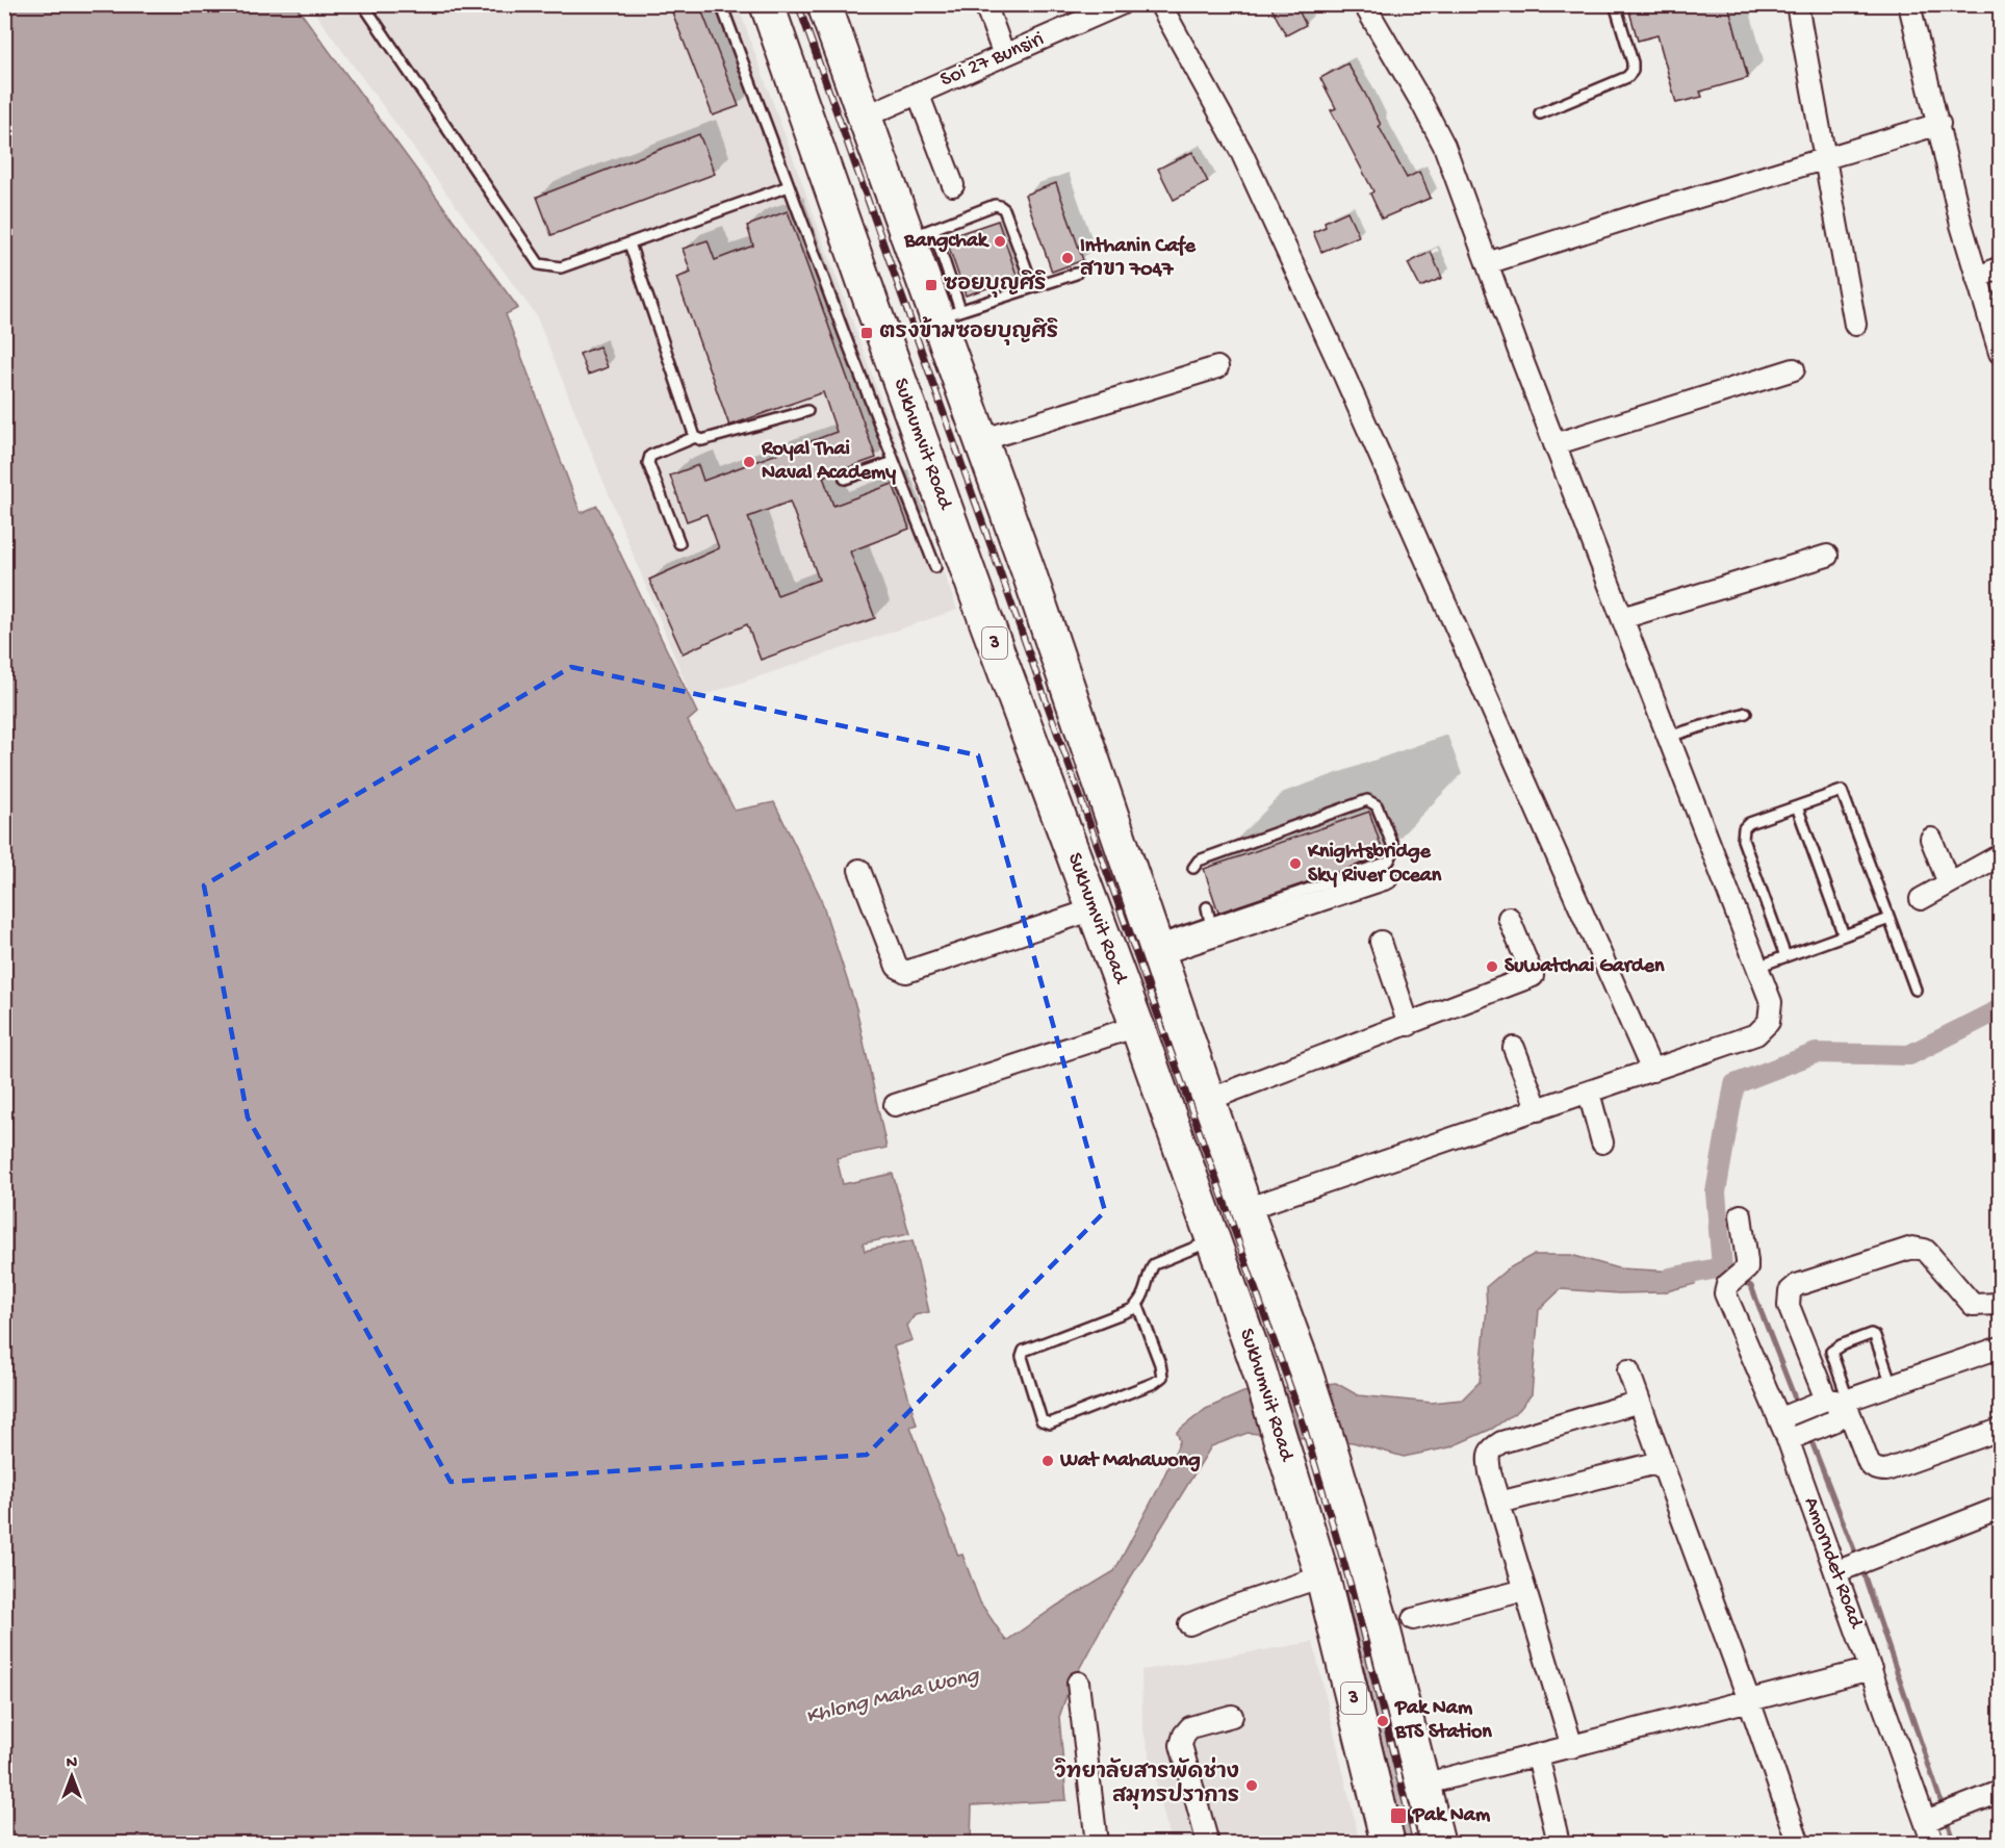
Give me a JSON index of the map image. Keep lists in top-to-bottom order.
{
  "streets": {
    "highway": ["Sukhumvit Road", "3"],
    "street": ["Soi 27 Bunsiri", "Amorndet Road"]
  },
  "crossings": [
    ["Soi 27 Bunsiri", "Sukhumvit Road"]
  ],
  "water": ["Khlong Maha Wong"],
  "places": {
    "other": [
      "Bangchak",
      "Inthanin Cafe สาขา 7047",
      "Royal Thai Naval Academy",
      "Knightsbridge Sky River Ocean",
      "Suwatchai Garden",
      "Wat Mahawong",
      "Pak Nam BTS Station",
      "วิทยาลัยสารพัดช่าง สมุทรปราการ"
    ],
    "transit": ["ซอยบุญศิริ", "ตรงข้ามซอยบุญศิริ", "Pak Nam"]
  },
  "north": "top"
}
